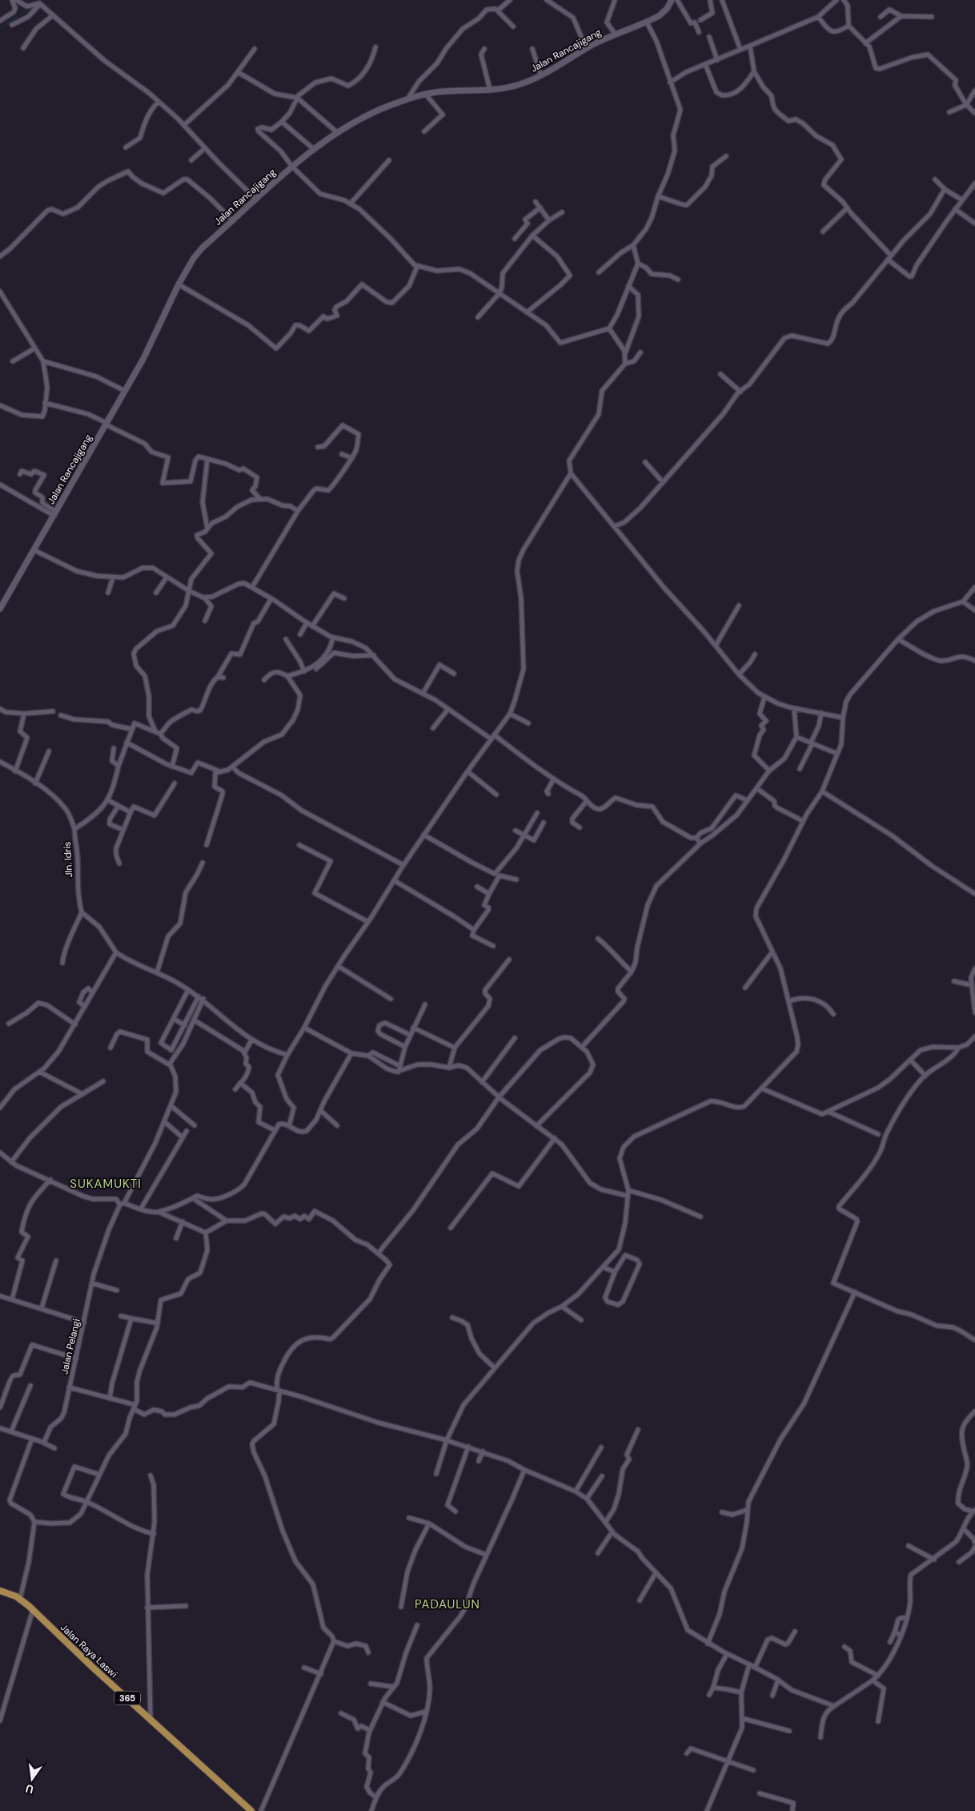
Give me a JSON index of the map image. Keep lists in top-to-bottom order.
{
  "streets": {
    "main road": ["Jalan Rancajigang", "Jalan Raya Laswi", "365"],
    "street": ["Jln. Idris", "Jalan Pelangi"]
  },
  "districts": ["SUKAMUKTI", "PADAULUN"],
  "north": "bottom"
}
